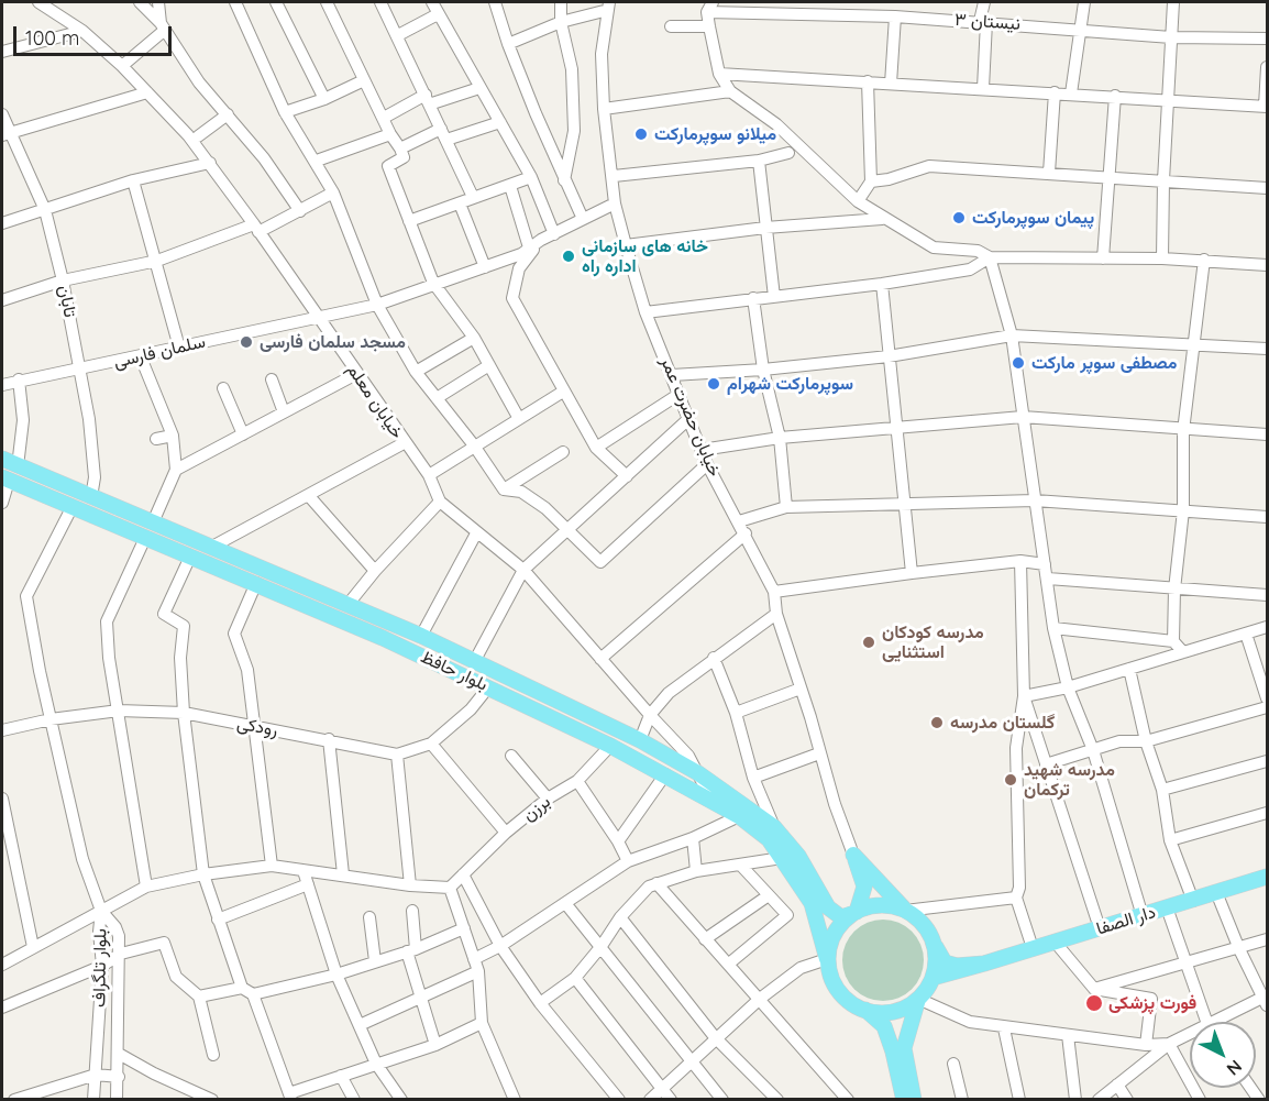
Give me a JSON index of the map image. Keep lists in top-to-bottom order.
{
  "streets": {
    "main road": ["بلوار حافظ", "دار الصفا"],
    "street": [
      "نیستان ۳",
      "تابان",
      "سلمان فارسی",
      "خیابان معلم",
      "خیابان حضرت عمر",
      "رودکی",
      "برزن",
      "بلوار تلگراف"
    ]
  },
  "crossings": [
    ["تابان", "سلمان فارسی"],
    ["تابان", "بلوار حافظ"],
    ["سلمان فارسی", "خیابان معلم"],
    ["سلمان فارسی", "خیابان حضرت عمر"],
    ["خیابان معلم", "بلوار حافظ"],
    ["بلوار حافظ", "برزن"]
  ],
  "places": [
    "میلانو سوپرمارکت",
    "پیمان سوپرمارکت",
    "خانه های سازمانی اداره راه",
    "مسجد سلمان فارسی",
    "مصطفی سوپر مارکت",
    "سوپرمارکت شهرام",
    "مدرسه کودکان استثنایی",
    "گلستان مدرسه",
    "مدرسه شهید ترکمان",
    "فورت پزشکی"
  ],
  "scale_bar": "100 m",
  "north": "bottom right"
}
